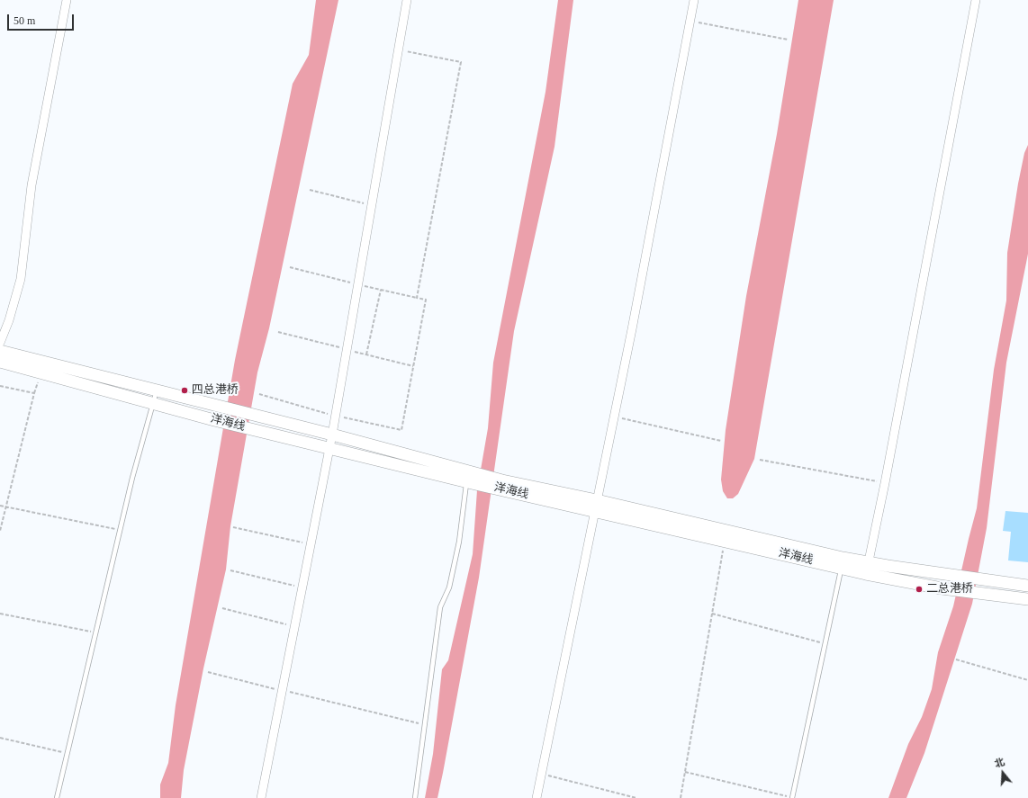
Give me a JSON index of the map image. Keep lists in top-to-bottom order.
{
  "streets": {
    "main road": ["洋海线"]
  },
  "places": ["四总港桥", "二总港桥"],
  "scale_bar": "50 m",
  "north": "top"
}
